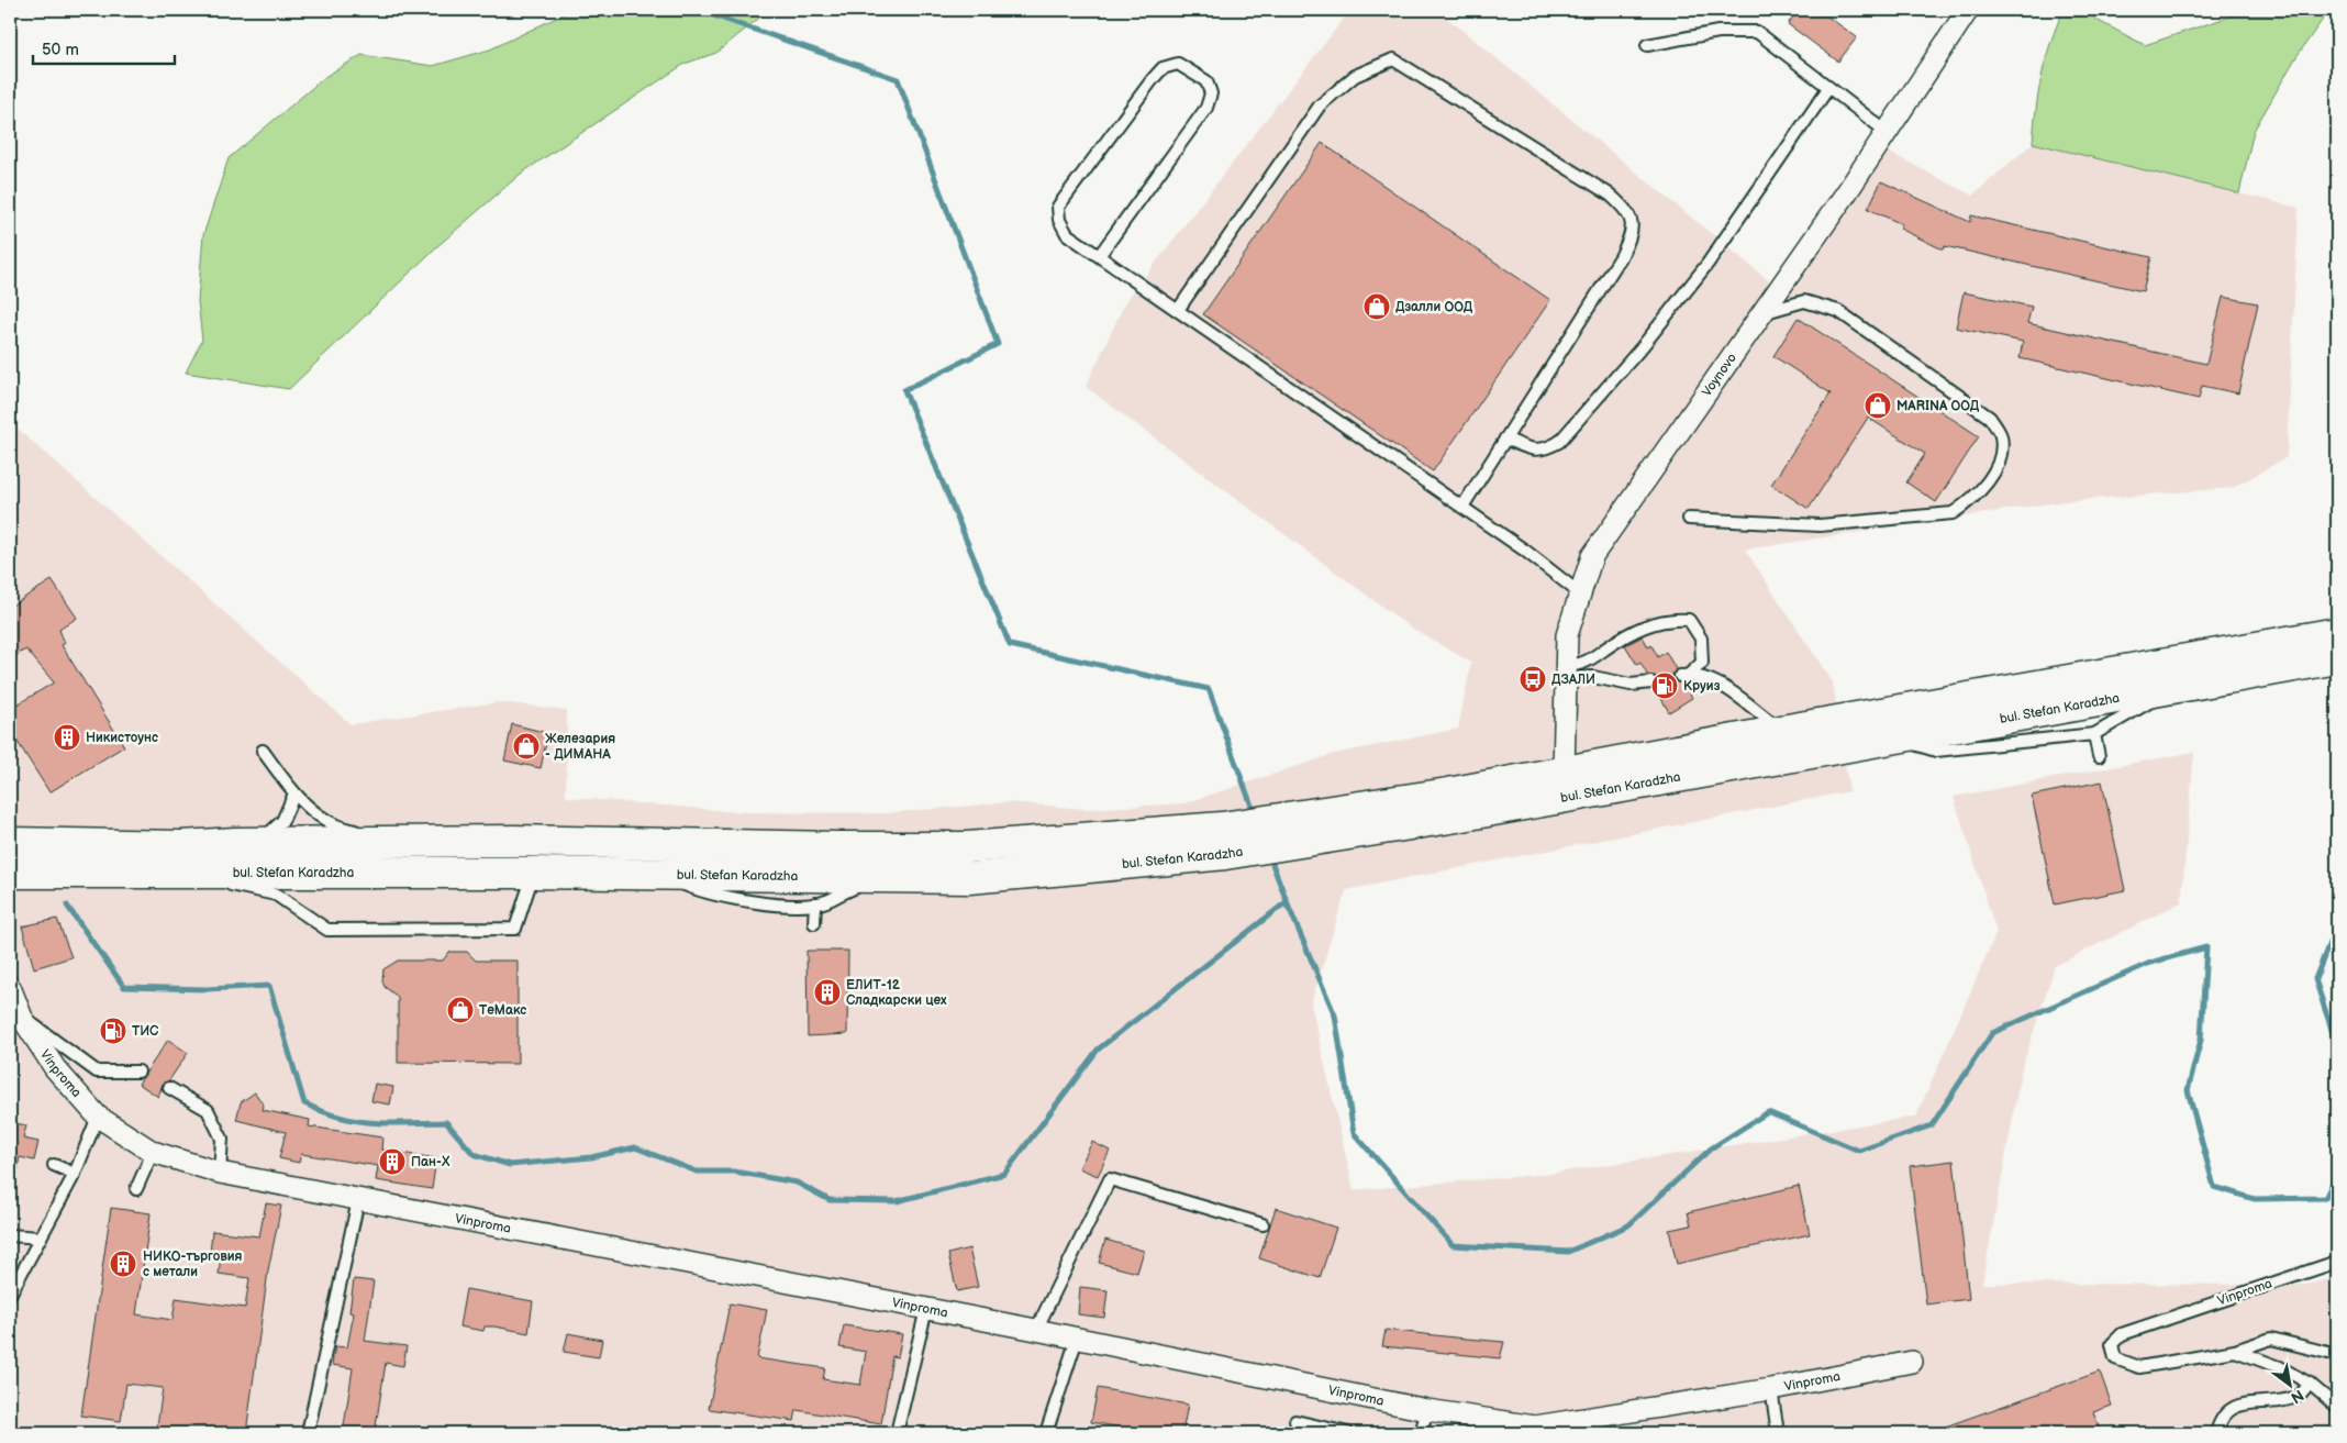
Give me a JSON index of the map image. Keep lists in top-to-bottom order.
{
  "streets": {
    "main road": ["bul. Stefan Karadzha"],
    "street": ["Voynovo", "Vinproma"]
  },
  "crossings": [
    ["Voynovo", "bul. Stefan Karadzha"]
  ],
  "places": {
    "shop": [
      "Дзалли ООД",
      "MARINA ООД",
      "Железария - ДИМАНА",
      "ТеМакс"
    ],
    "bus stop": ["ДЗАЛИ"],
    "fuel station": ["Круиз", "ТИС"],
    "building": [
      "Никистоунс",
      "ЕЛИТ-12 Сладкарски цех",
      "Пан-Х",
      "НИКО-търговия с метали"
    ]
  },
  "scale_bar": "50 m",
  "north": "bottom right"
}
